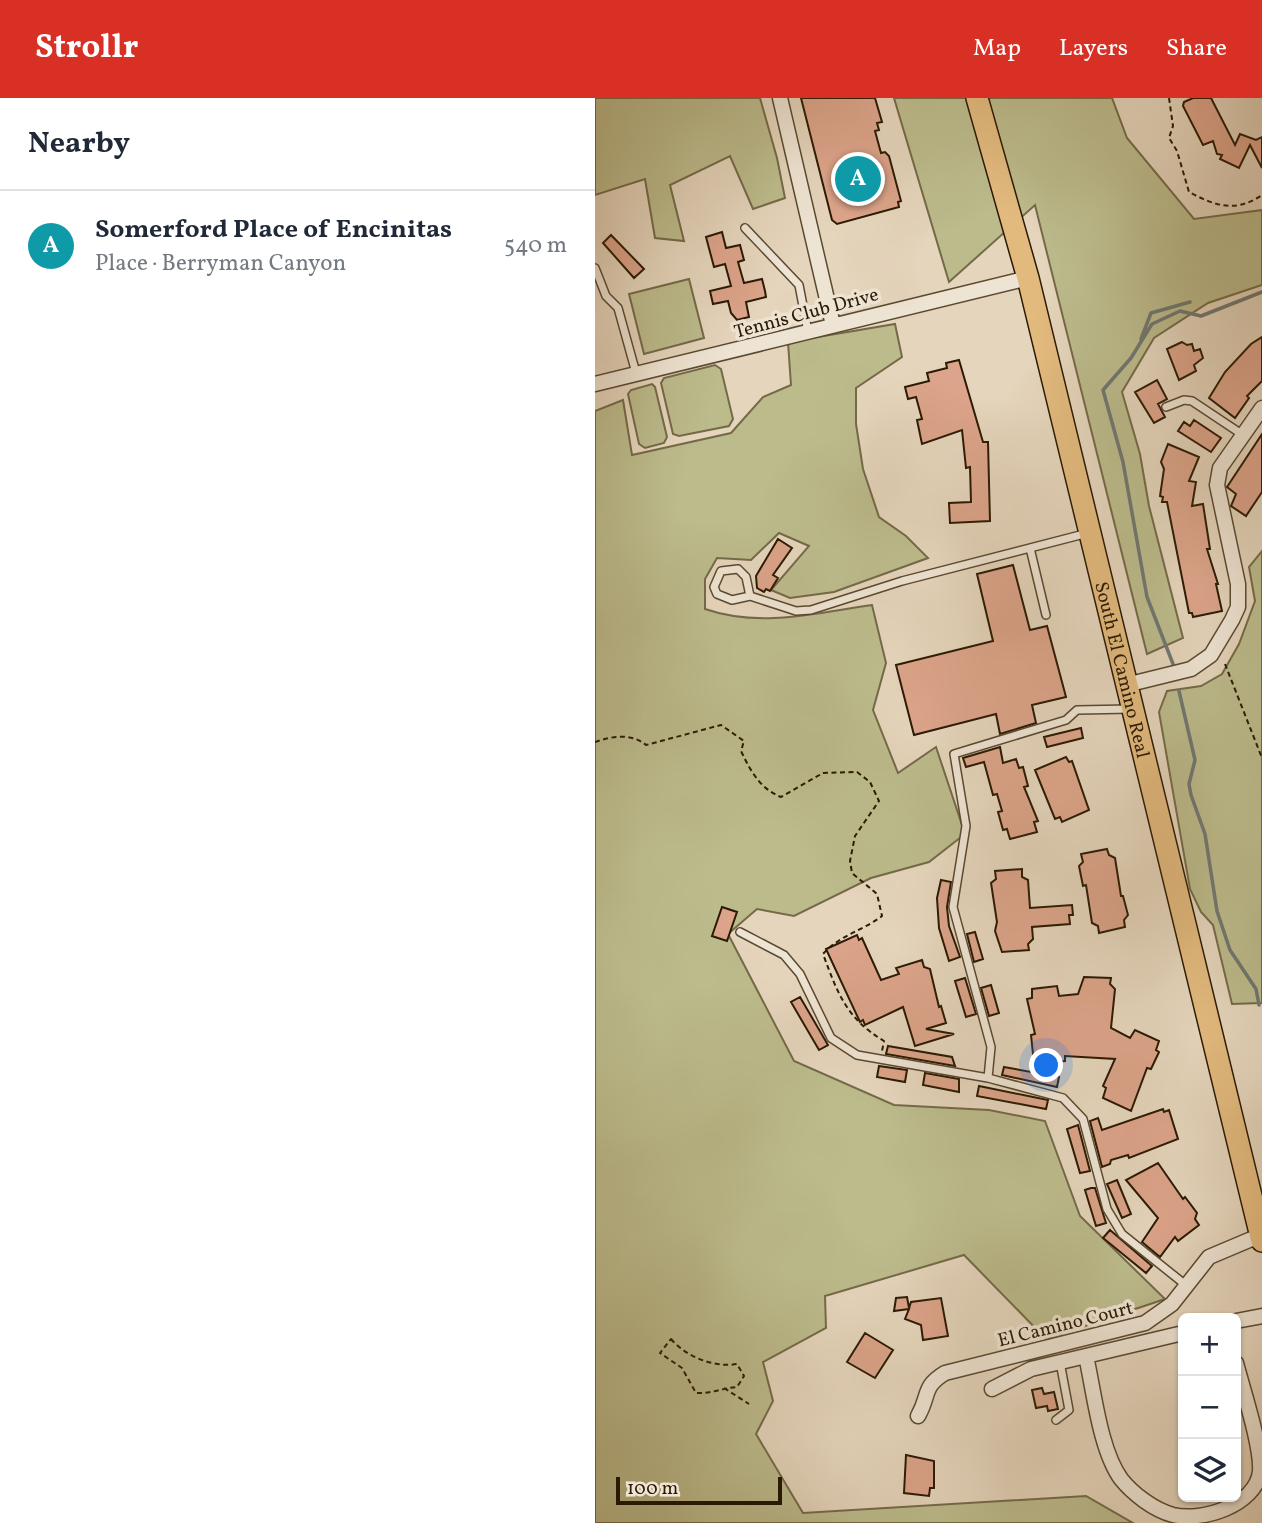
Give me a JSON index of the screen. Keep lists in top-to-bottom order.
{
  "streets": {
    "main road": ["South El Camino Real"],
    "street": ["Tennis Club Drive", "El Camino Court"]
  },
  "crossings": [
    ["Tennis Club Drive", "South El Camino Real"],
    ["South El Camino Real", "El Camino Court"]
  ],
  "scale_bar": "100 m",
  "page": {
    "header": "Strollr",
    "nav": ["Map", "Layers", "Share"],
    "heading": "Nearby",
    "pins": "A",
    "list": [
      {
        "mark": "A",
        "name": "Somerford Place of Encinitas",
        "note": "Place · Berryman Canyon",
        "value": "540 m"
      }
    ],
    "map_buttons": ["+", "−"],
    "scale": "100 m"
  }
}
